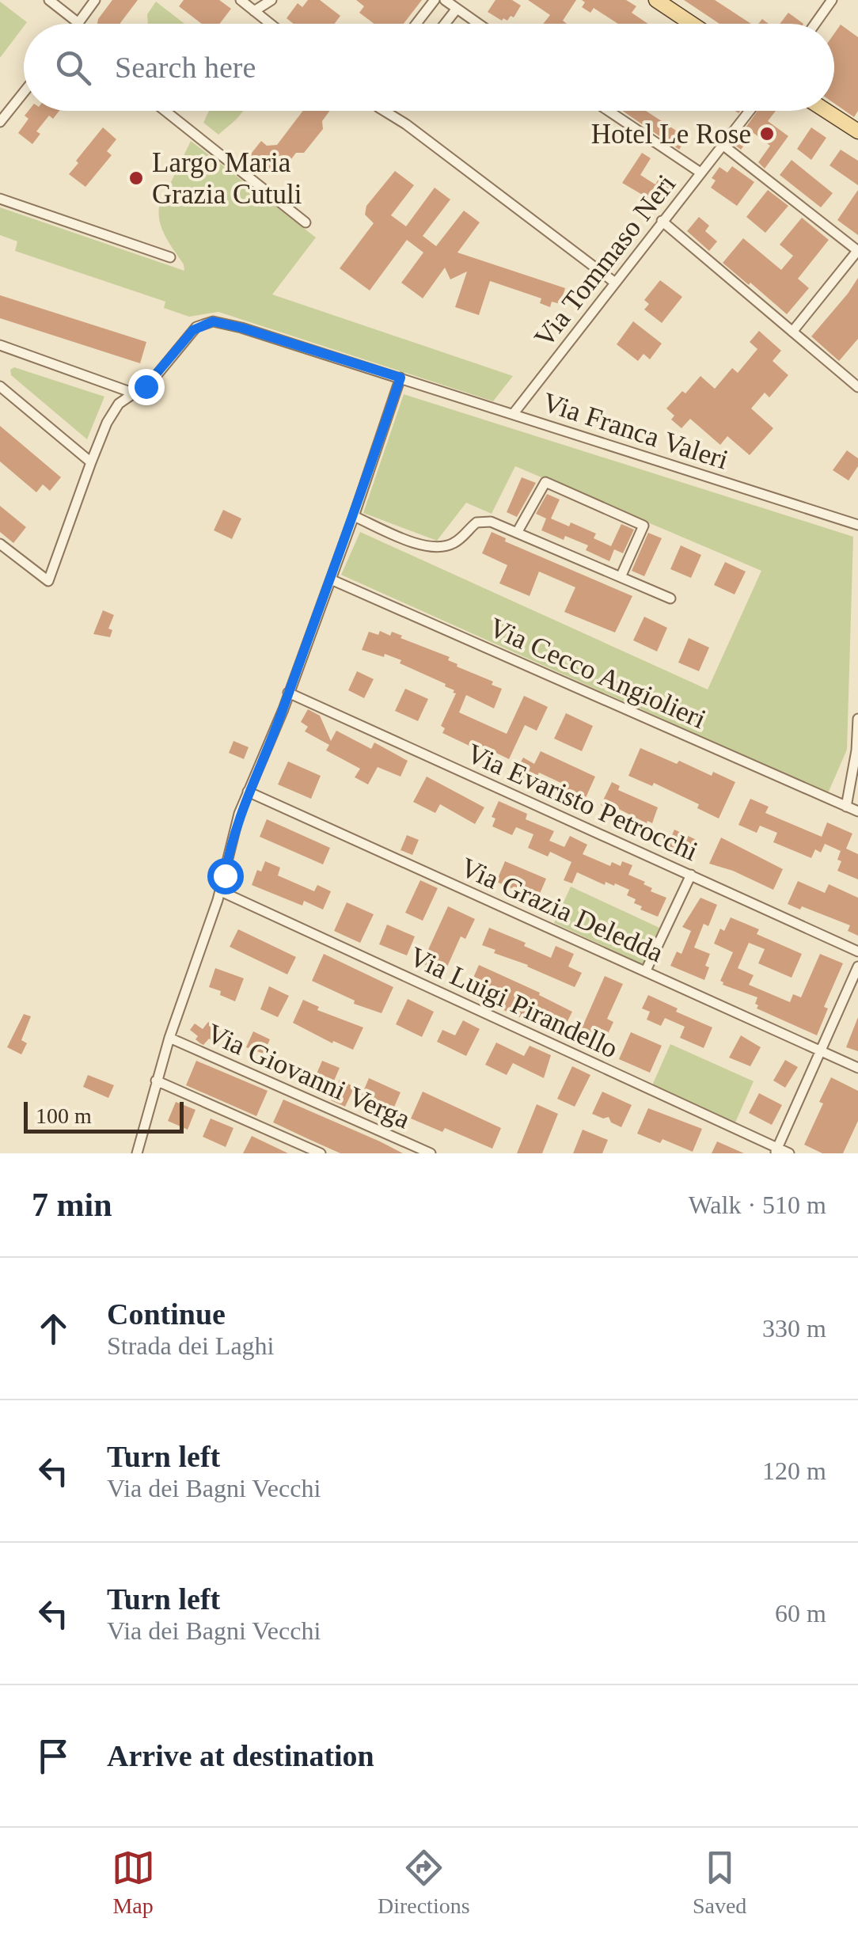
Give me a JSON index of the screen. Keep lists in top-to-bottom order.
{
  "streets": {
    "street": [
      "Via Tommaso Neri",
      "Via Franca Valeri",
      "Via Cecco Angiolieri",
      "Via Evaristo Petrocchi",
      "Via Grazia Deledda",
      "Via Luigi Pirandello",
      "Via Giovanni Verga"
    ]
  },
  "crossings": [
    ["Via Tommaso Neri", "Via Franca Valeri"]
  ],
  "places": ["Hotel Le Rose", "Largo Maria Grazia Cutuli"],
  "scale_bar": "100 m",
  "page": {
    "search": "Search here",
    "scale": "100 m",
    "heading": ["7 min", "Walk · 510 m"],
    "list": [
      ["Continue", "Strada dei Laghi", "330 m"],
      ["Turn left", "Via dei Bagni Vecchi", "120 m"],
      ["Turn left", "Via dei Bagni Vecchi", "60 m"],
      "Arrive at destination"
    ],
    "nav": ["Map", "Directions", "Saved"]
  }
}
